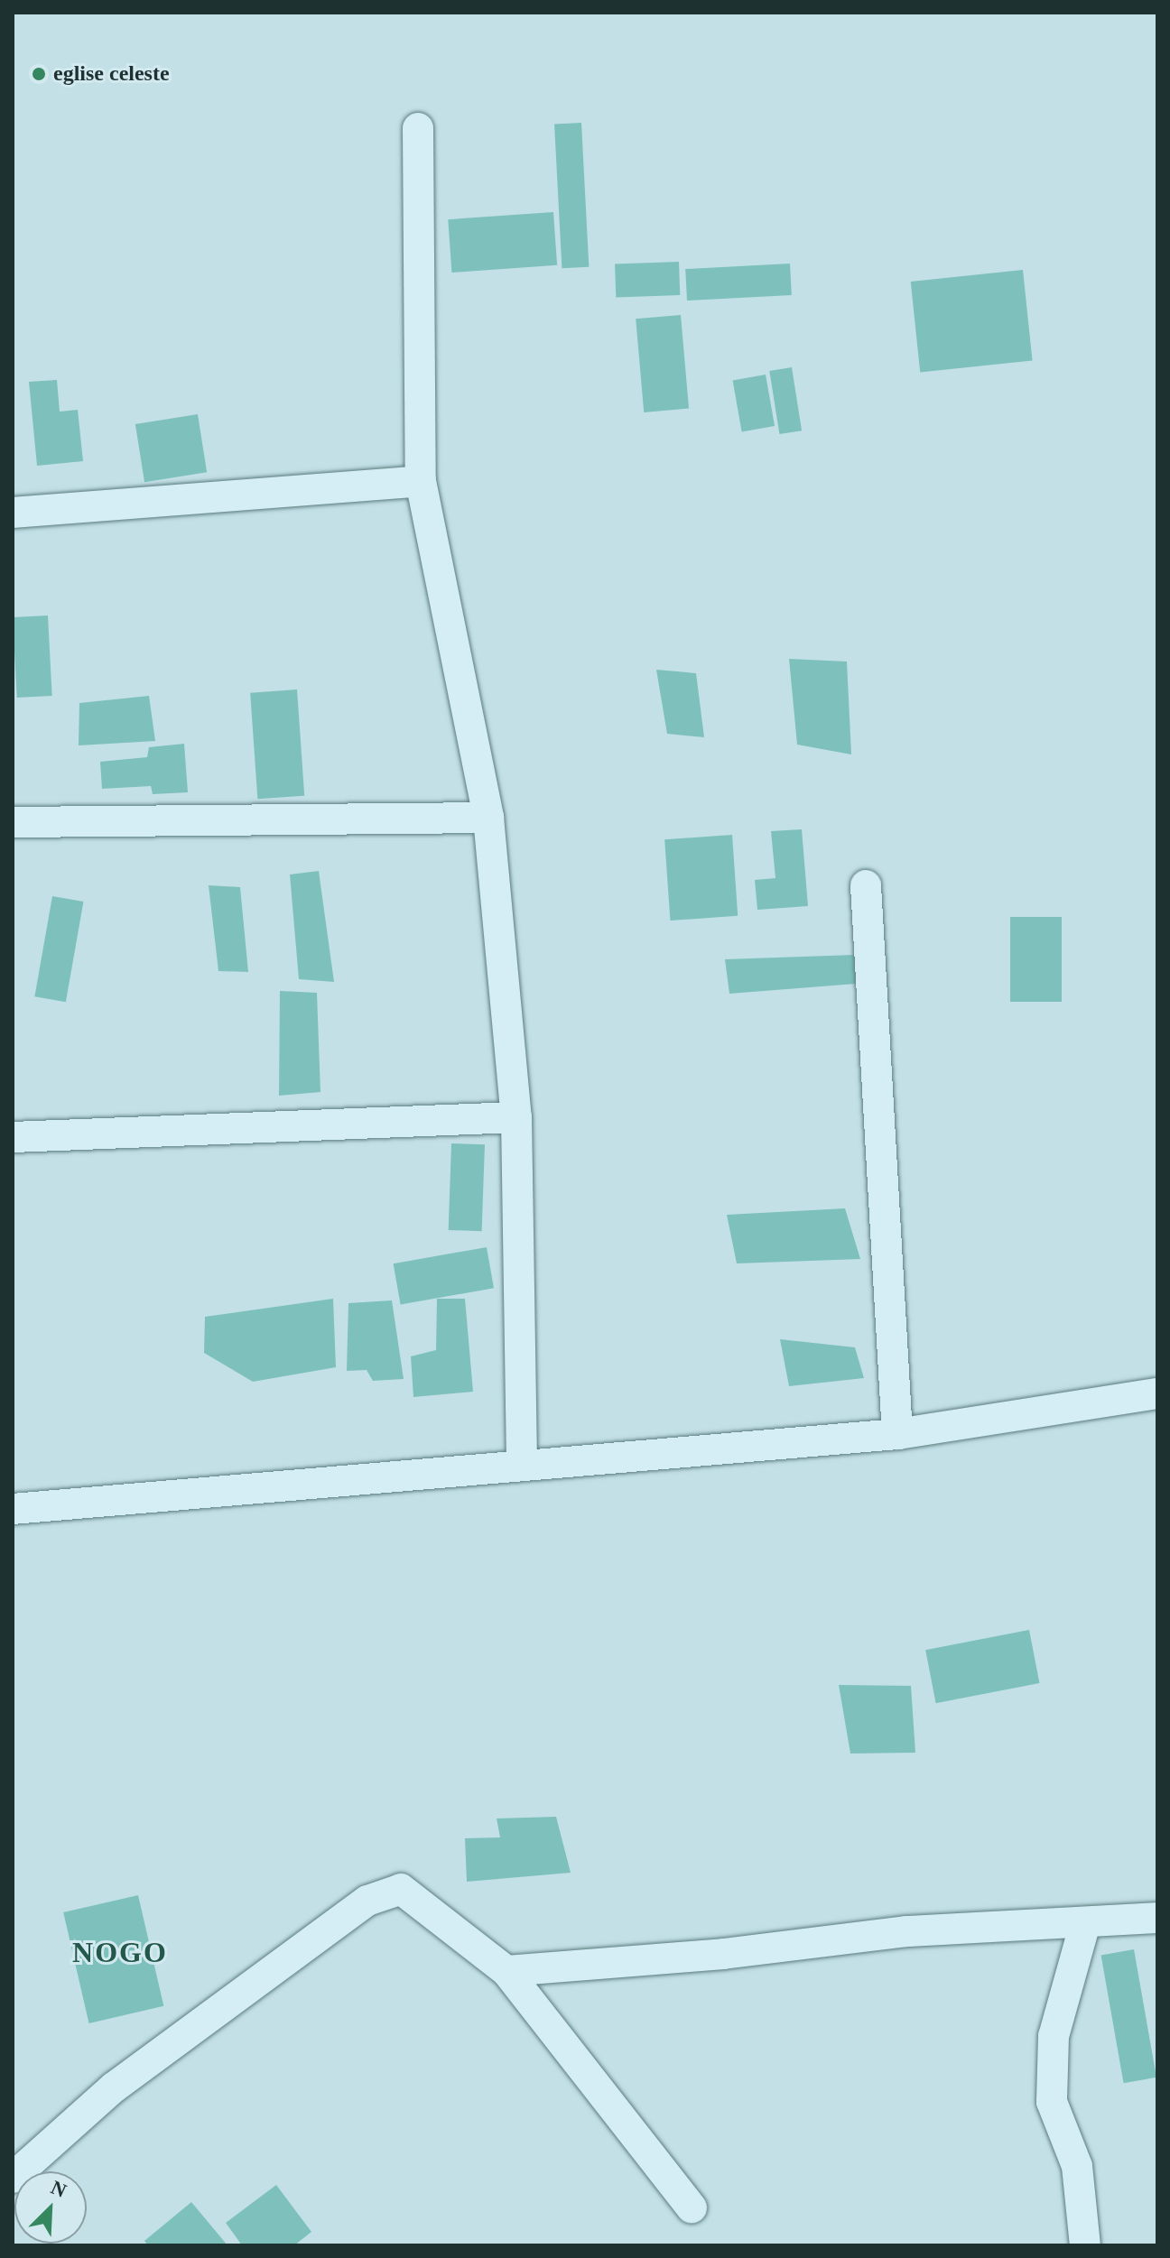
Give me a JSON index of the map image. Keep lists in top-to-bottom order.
{
  "districts": ["NOGO"],
  "places": ["eglise celeste"],
  "north": "top right"
}
